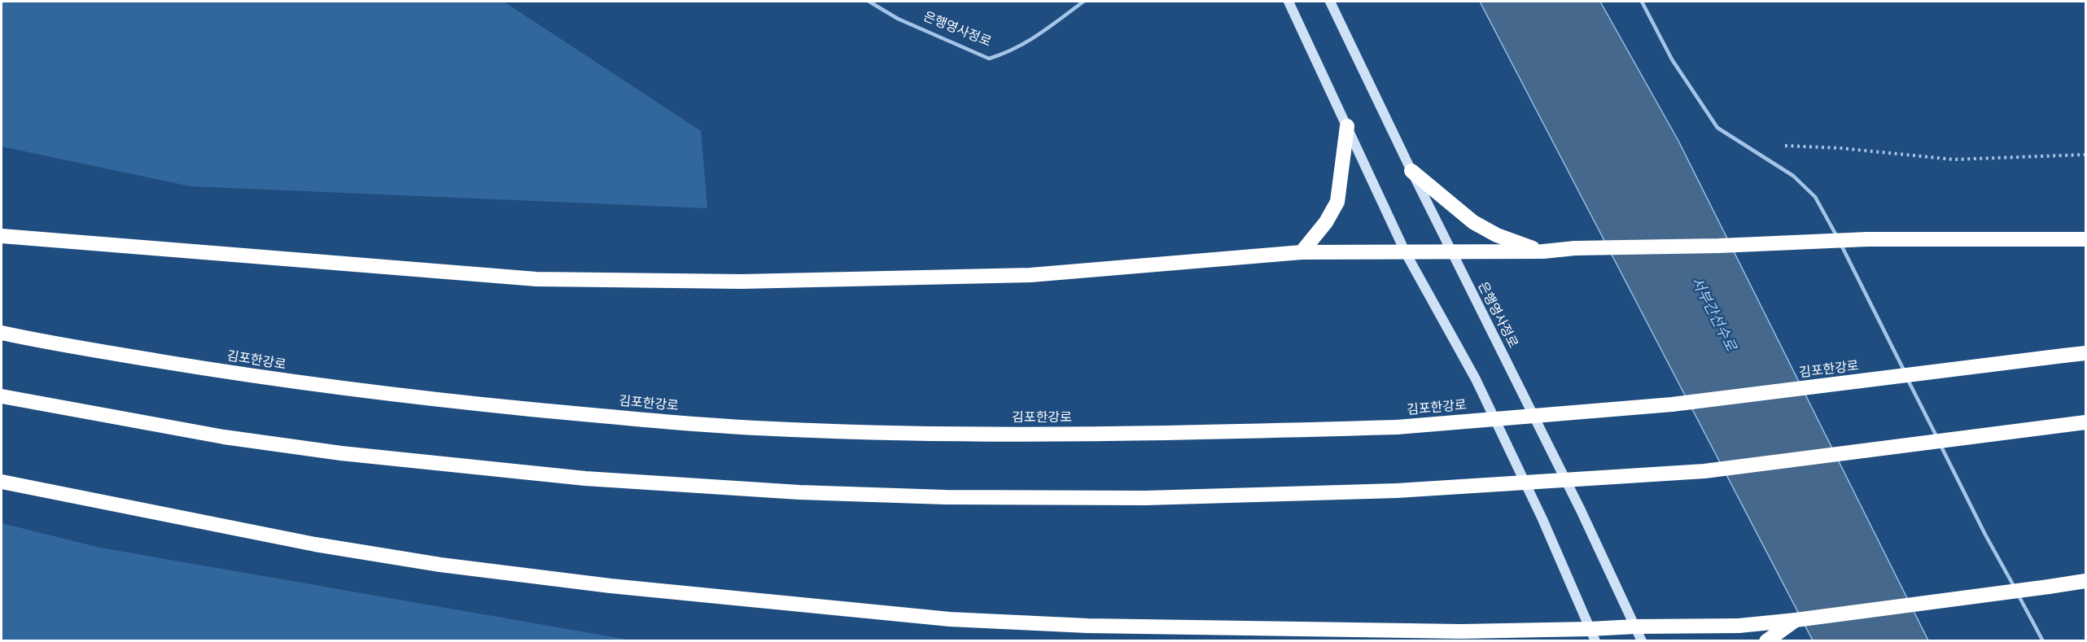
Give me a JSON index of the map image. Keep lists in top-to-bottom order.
{
  "streets": {
    "highway": ["김포한강로"],
    "street": ["은행영사정로"]
  },
  "water": ["서부간선수로"]
}
